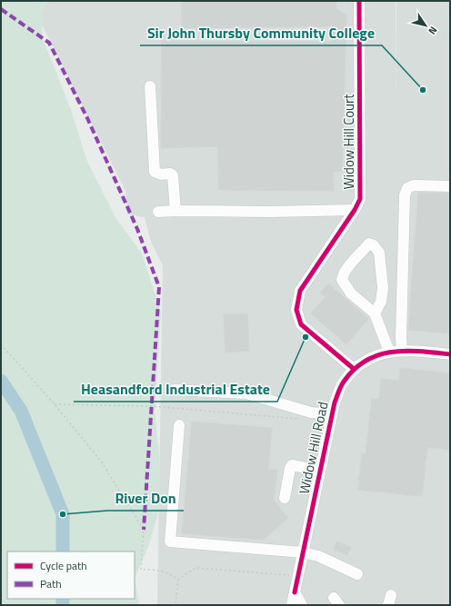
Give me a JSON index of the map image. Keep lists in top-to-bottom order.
{
  "streets": {
    "street": ["Widow Hill Court", "Widow Hill Road"]
  },
  "crossings": [
    ["Widow Hill Court", "Widow Hill Road"]
  ],
  "places": ["Sir John Thursby Community College", "Heasandford Industrial Estate", "River Don"],
  "legend": ["Cycle path", "Path"],
  "north": "bottom right"
}
